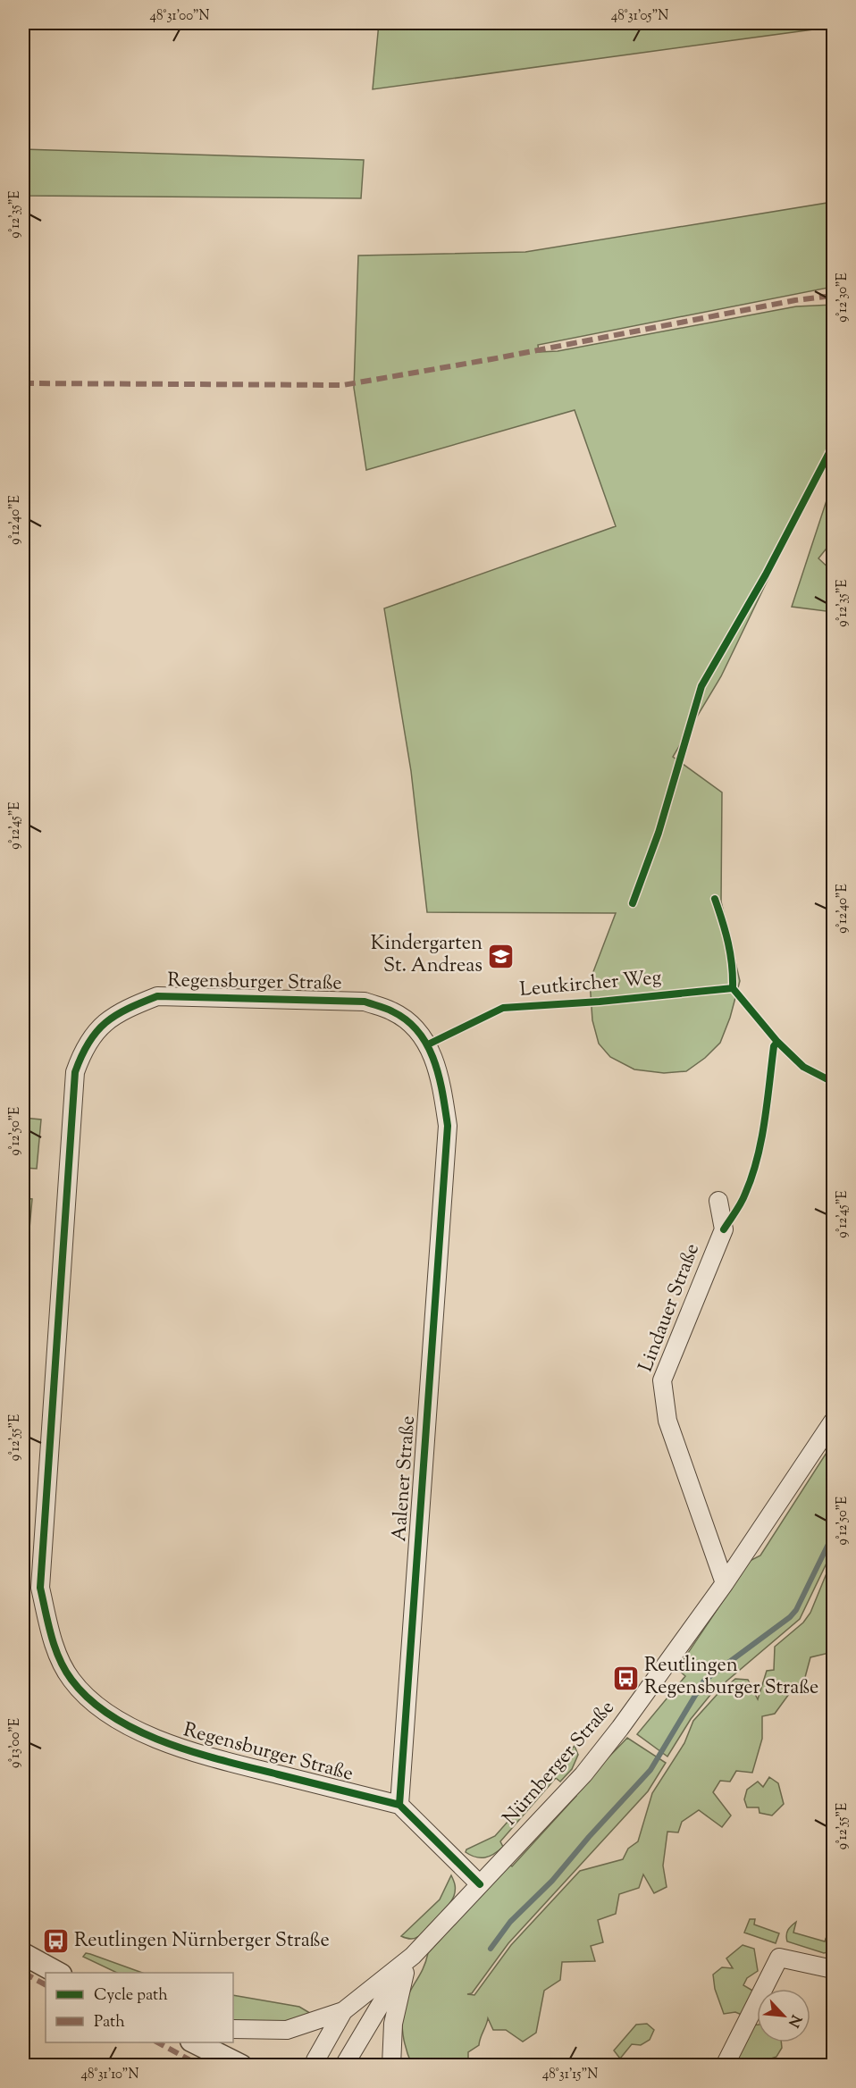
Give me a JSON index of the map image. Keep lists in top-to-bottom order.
{
  "streets": {
    "street": [
      "Regensburger Straße",
      "Lindauer Straße",
      "Aalener Straße",
      "Nürnberger Straße"
    ],
    "cycle path": ["Leutkircher Weg"]
  },
  "crossings": [
    ["Regensburger Straße", "Aalener Straße"],
    ["Lindauer Straße", "Nürnberger Straße"]
  ],
  "places": {
    "school or university": ["Kindergarten St. Andreas"],
    "bus stop": ["Reutlingen Regensburger Straße", "Reutlingen Nürnberger Straße"]
  },
  "legend": ["Cycle path", "Path"],
  "north": "bottom right",
  "coordinates": [
    "48°31'00\"N",
    "48°31'05\"N",
    "9°12'35\"E",
    "9°12'30\"E",
    "9°12'40\"E",
    "9°12'45\"E",
    "9°12'50\"E",
    "9°12'55\"E",
    "9°13'00\"E",
    "48°31'10\"N",
    "48°31'15\"N"
  ]
}
